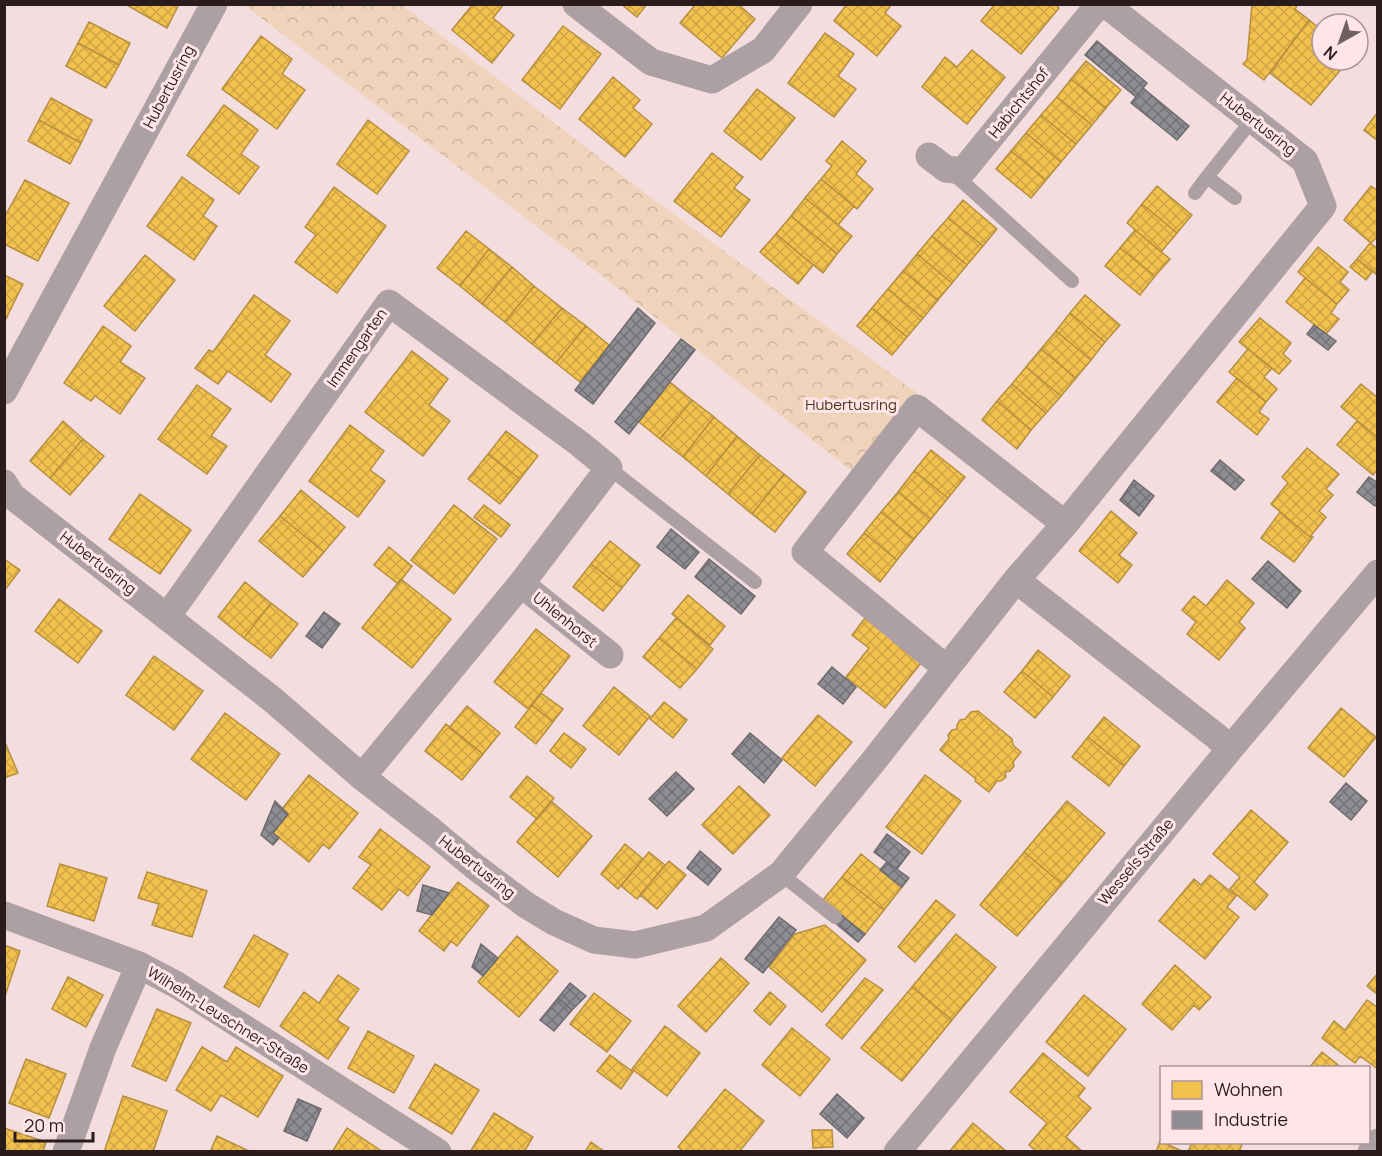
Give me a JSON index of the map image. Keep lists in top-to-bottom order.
{
  "streets": {
    "street": [
      "Hubertusring",
      "Habichtshof",
      "Immengarten",
      "Uhlenhorst",
      "Wessels Straße",
      "Wilhelm-Leuschner-Straße"
    ]
  },
  "crossings": [
    ["Hubertusring", "Immengarten"]
  ],
  "parks": ["Hubertusring"],
  "legend": ["Wohnen", "Industrie"],
  "scale_bar": "20 m",
  "north": "bottom left"
}
